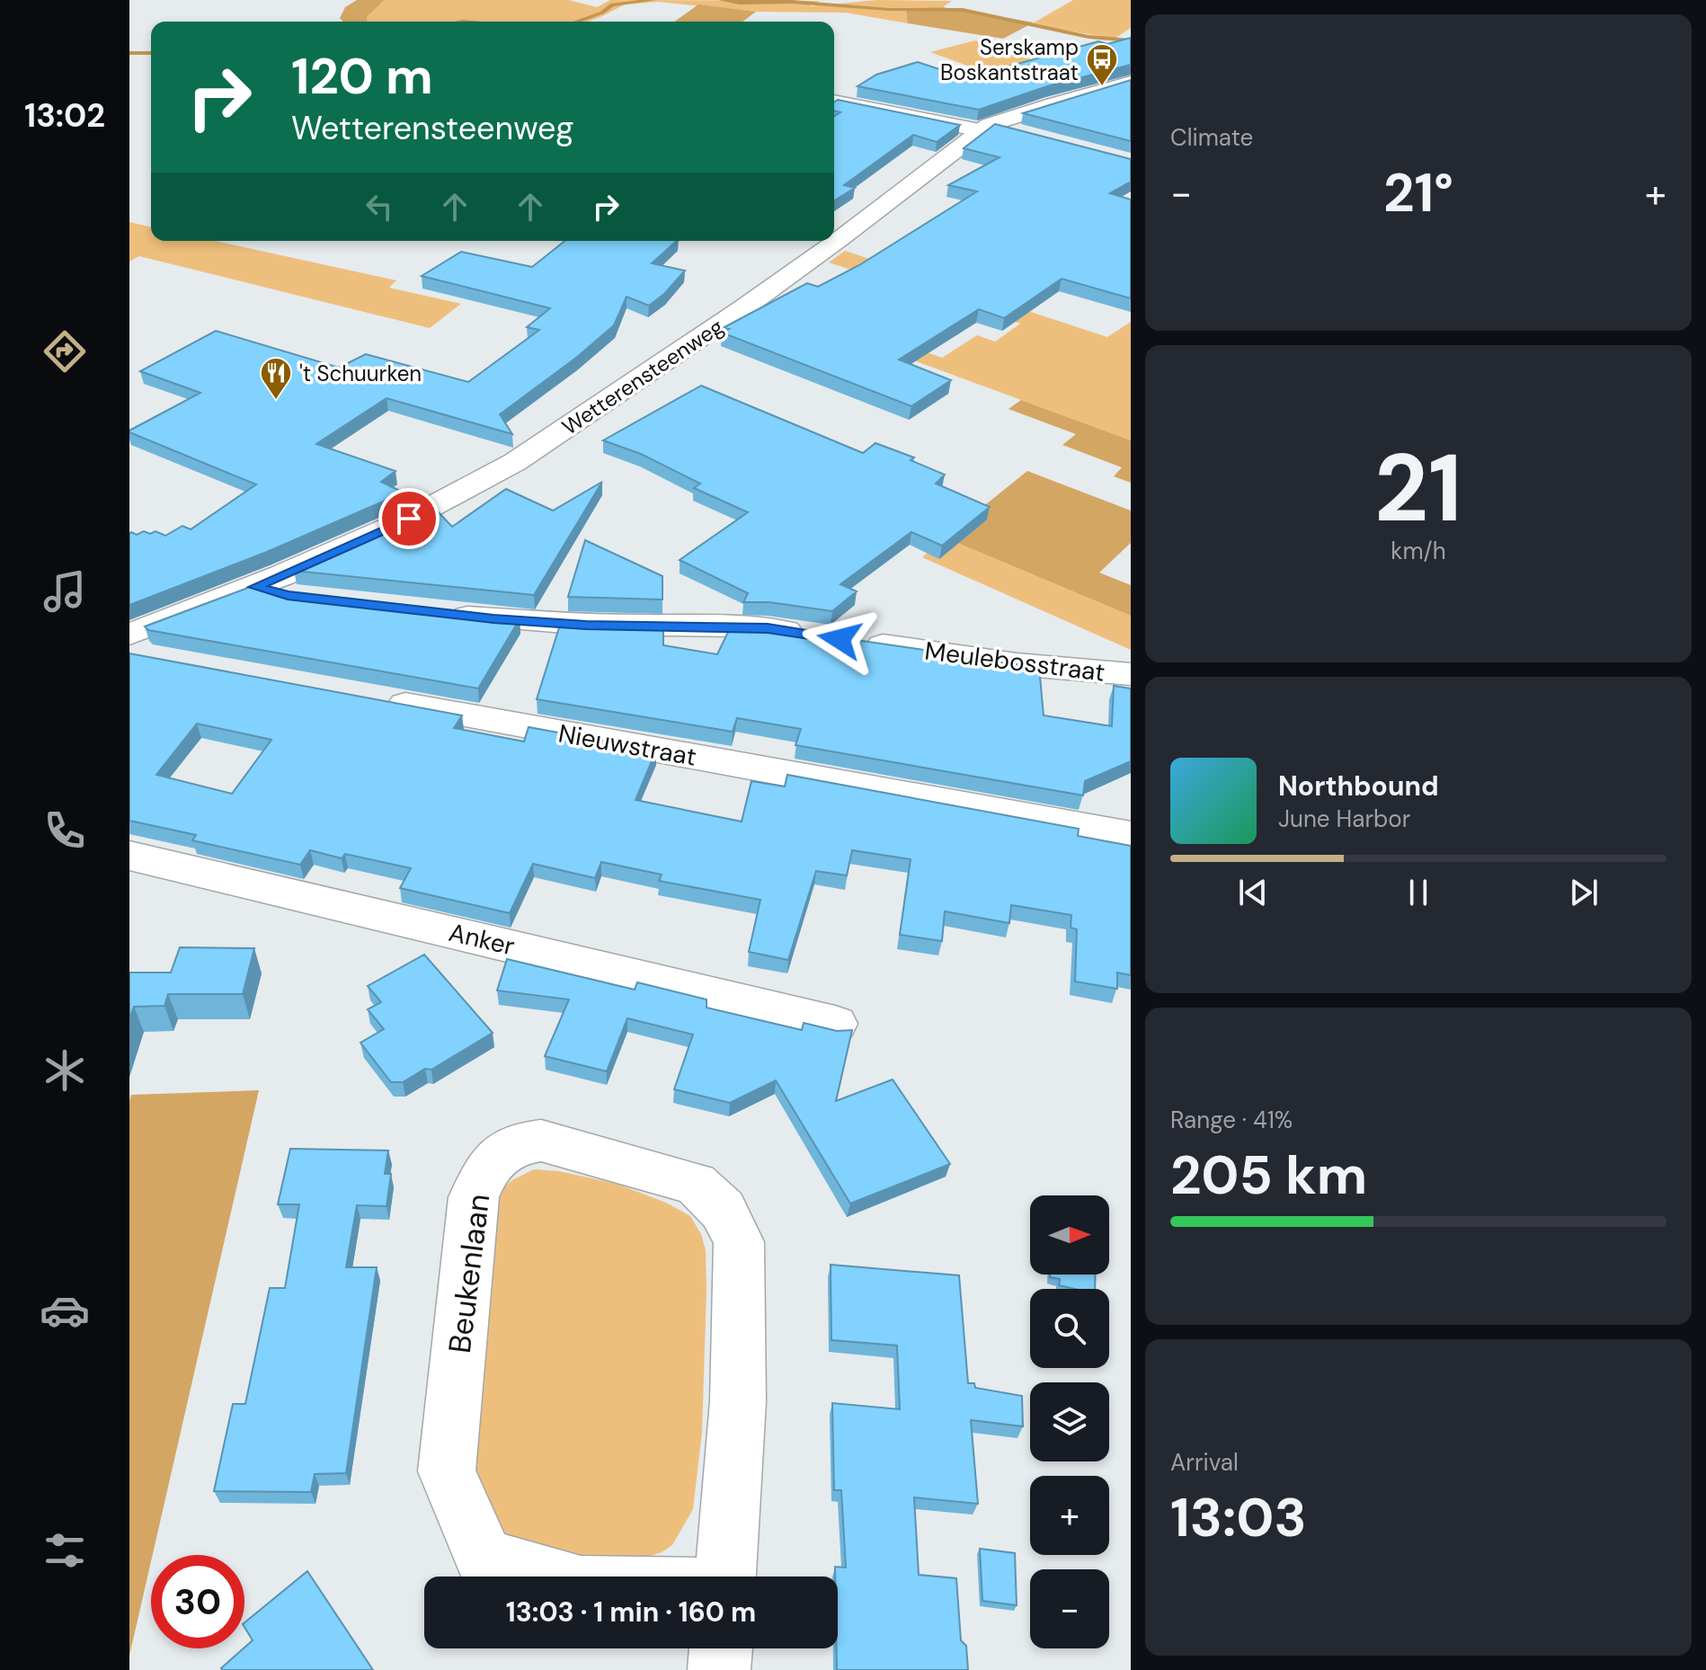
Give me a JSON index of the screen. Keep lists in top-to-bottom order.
{
  "streets": {
    "street": [
      "Wetterensteenweg",
      "Meulebosstraat",
      "Nieuwstraat",
      "Anker",
      "Beukenlaan"
    ]
  },
  "places": {
    "bus stop": ["Serskamp Boskantstraat"],
    "restaurant": ["'t Schuurken"]
  },
  "north": "right",
  "page": {
    "tabs": "13:02",
    "tile": [
      "Climate",
      ["21", "km/h"],
      ["Range · 41%", "205 km"],
      ["Arrival", "13:03"]
    ],
    "turn": ["120 m", "Wetterensteenweg"],
    "heat": ["−", "21°", "+"],
    "song": ["Northbound", "June Harbor"],
    "map_buttons": ["+", "−"],
    "limit": "30",
    "trip": "13:03 · 1 min · 160 m"
  }
}
